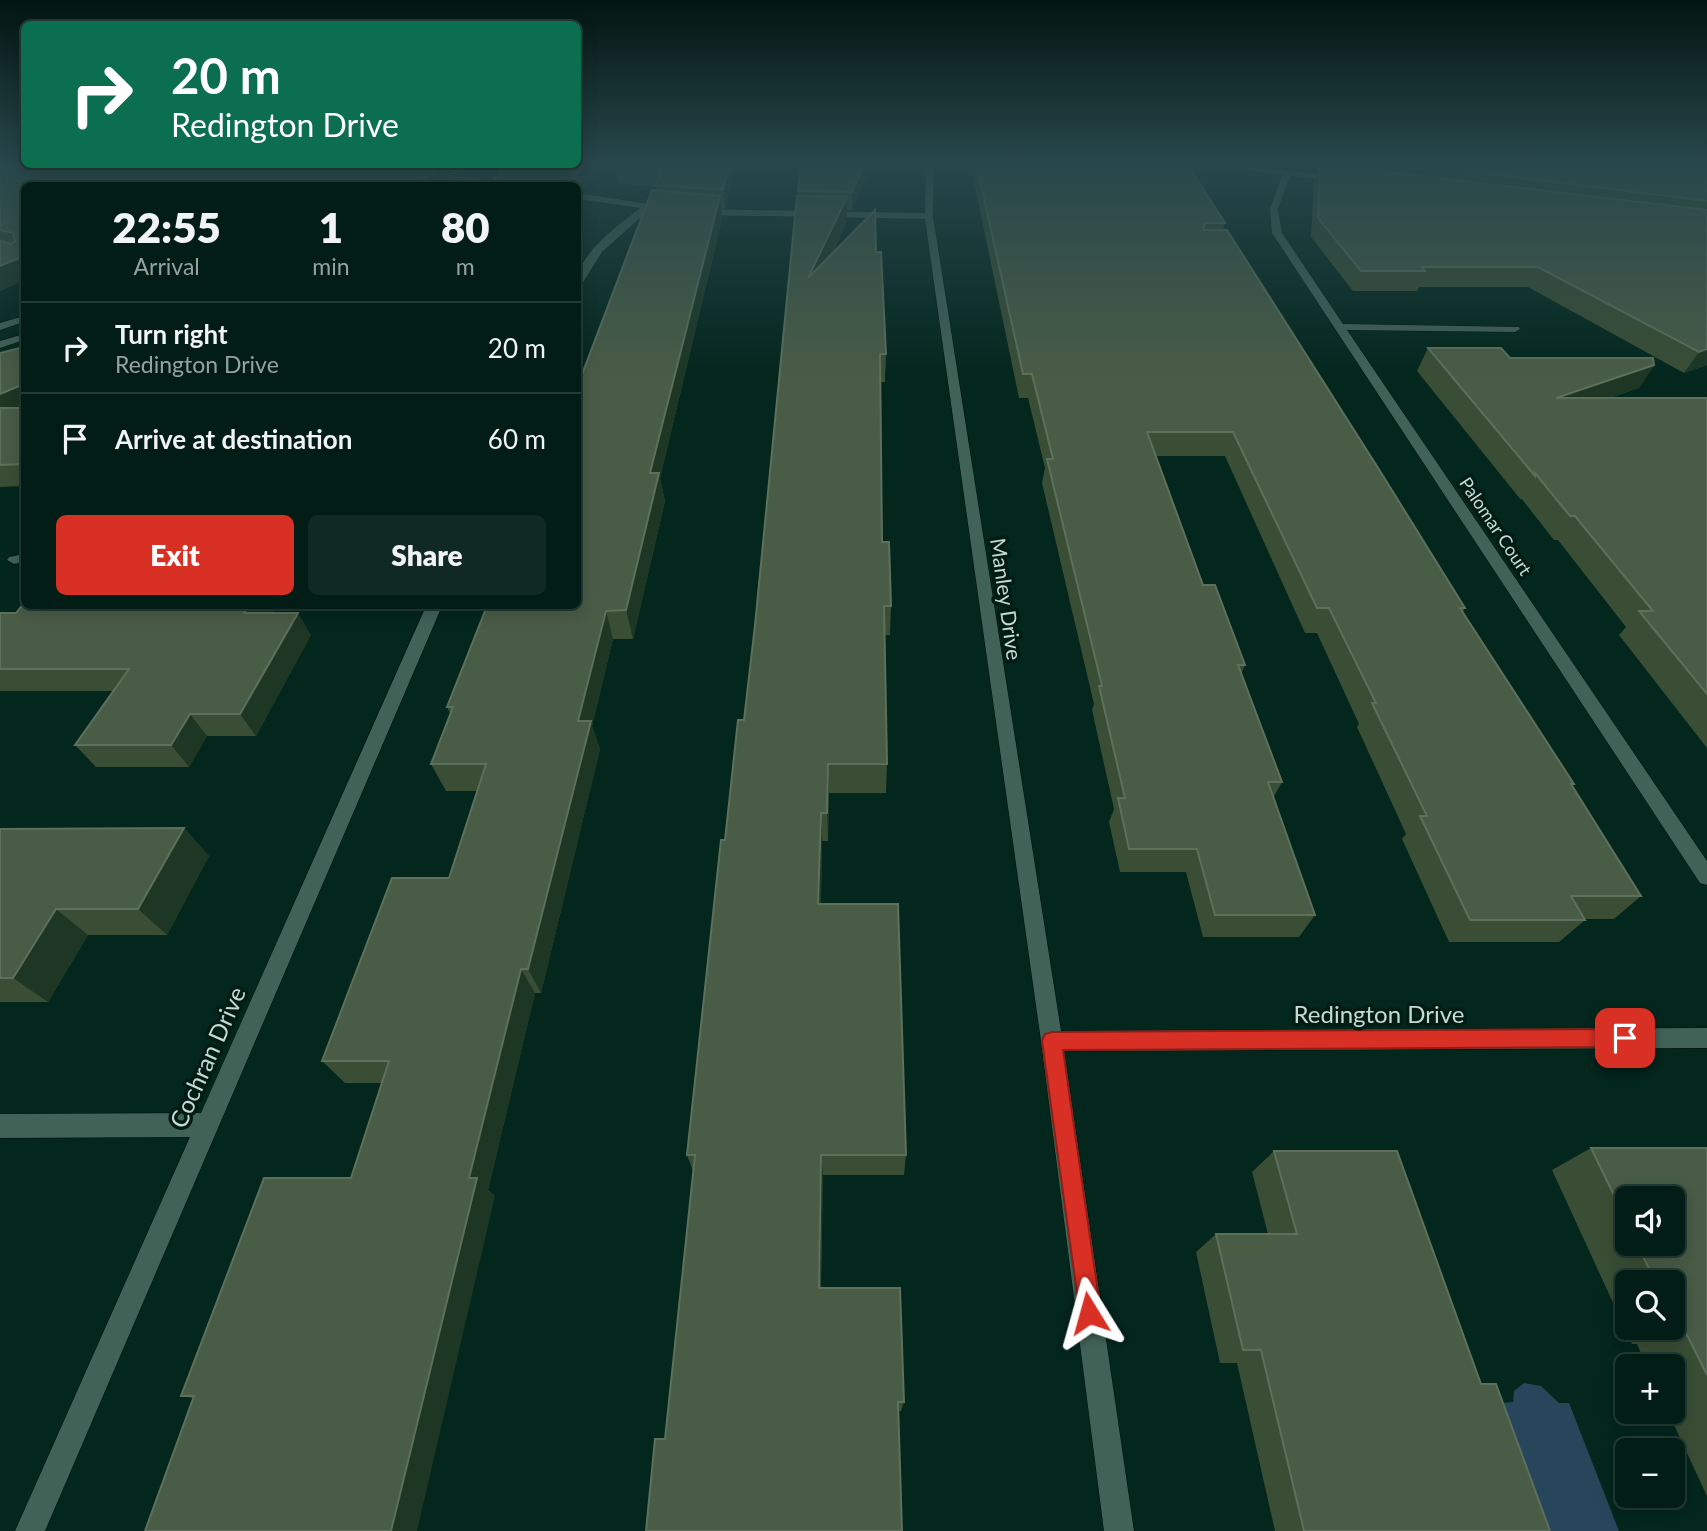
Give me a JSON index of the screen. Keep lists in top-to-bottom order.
{
  "streets": {
    "street": [
      "Palomar Court",
      "Manley Drive",
      "Redington Drive",
      "Cochran Drive"
    ]
  },
  "crossings": [
    ["Manley Drive", "Redington Drive"]
  ],
  "page": {
    "turn": ["20 m", "Redington Drive"],
    "eta": [
      "22:55",
      "Arrival",
      "1",
      "min",
      "80",
      "m"
    ],
    "list": [
      {
        "name": "Turn right",
        "note": "Redington Drive",
        "value": "20 m"
      },
      {
        "name": "Arrive at destination",
        "value": "60 m"
      }
    ],
    "buttons": ["Exit", "Share"],
    "map_buttons": ["+", "−"]
  }
}
